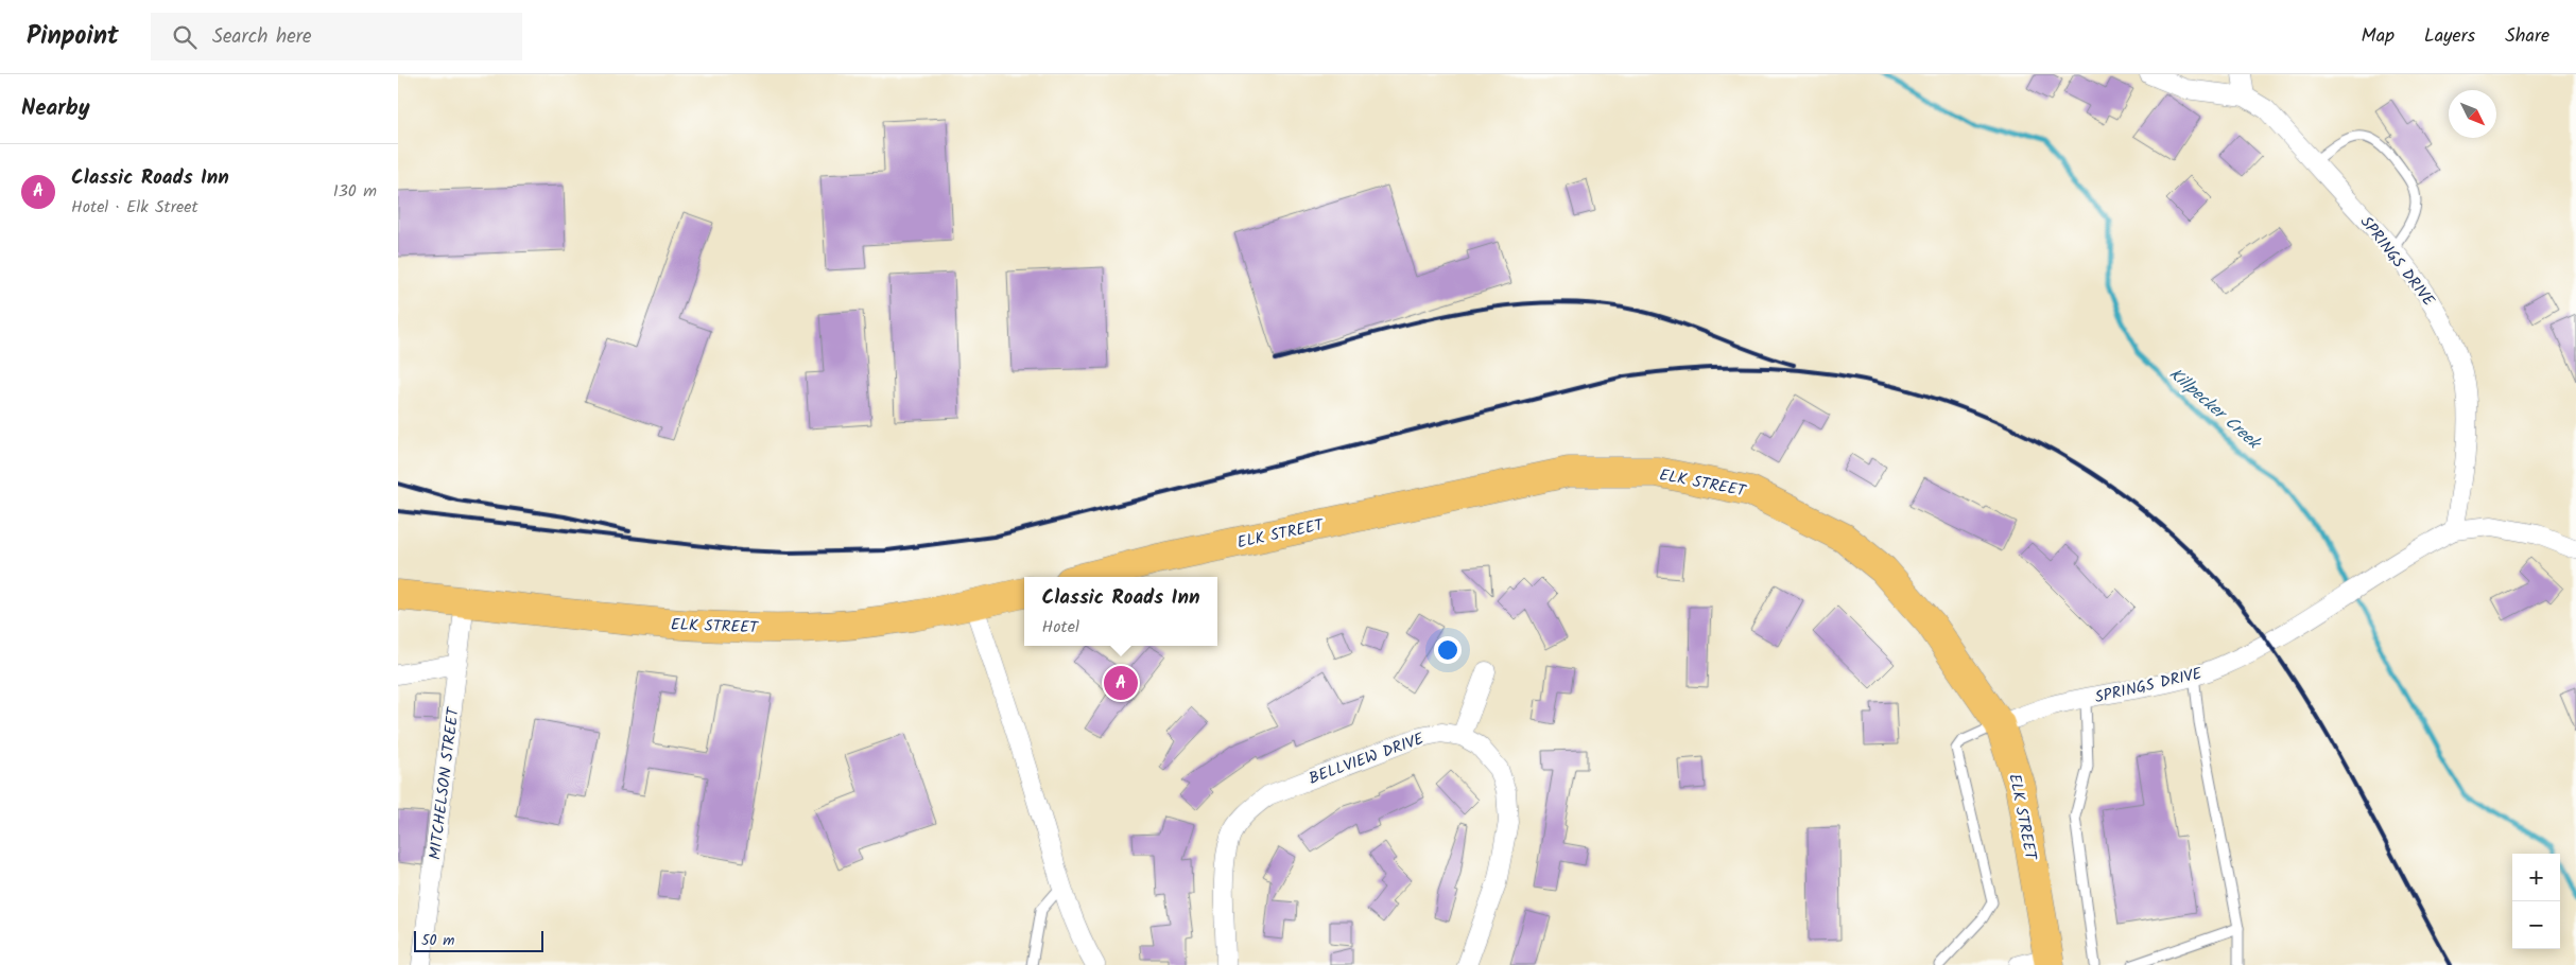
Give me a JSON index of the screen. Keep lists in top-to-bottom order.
{
  "streets": {
    "main road": ["ELK STREET"],
    "street": ["SPRINGS DRIVE", "BELLVIEW DRIVE", "MITCHELSON STREET"]
  },
  "crossings": [
    ["SPRINGS DRIVE", "ELK STREET"],
    ["ELK STREET", "MITCHELSON STREET"]
  ],
  "water": ["Killpecker Creek"],
  "scale_bar": "50 m",
  "north": "bottom right",
  "page": {
    "header": "Pinpoint",
    "search": "Search here",
    "nav": ["Map", "Layers", "Share"],
    "heading": "Nearby",
    "list": [
      {
        "mark": "A",
        "name": "Classic Roads Inn",
        "note": "Hotel · Elk Street",
        "value": "130 m"
      }
    ],
    "popup": ["Classic Roads Inn", "Hotel"],
    "pins": "A",
    "map_buttons": ["+", "−"],
    "scale": "50 m"
  }
}
